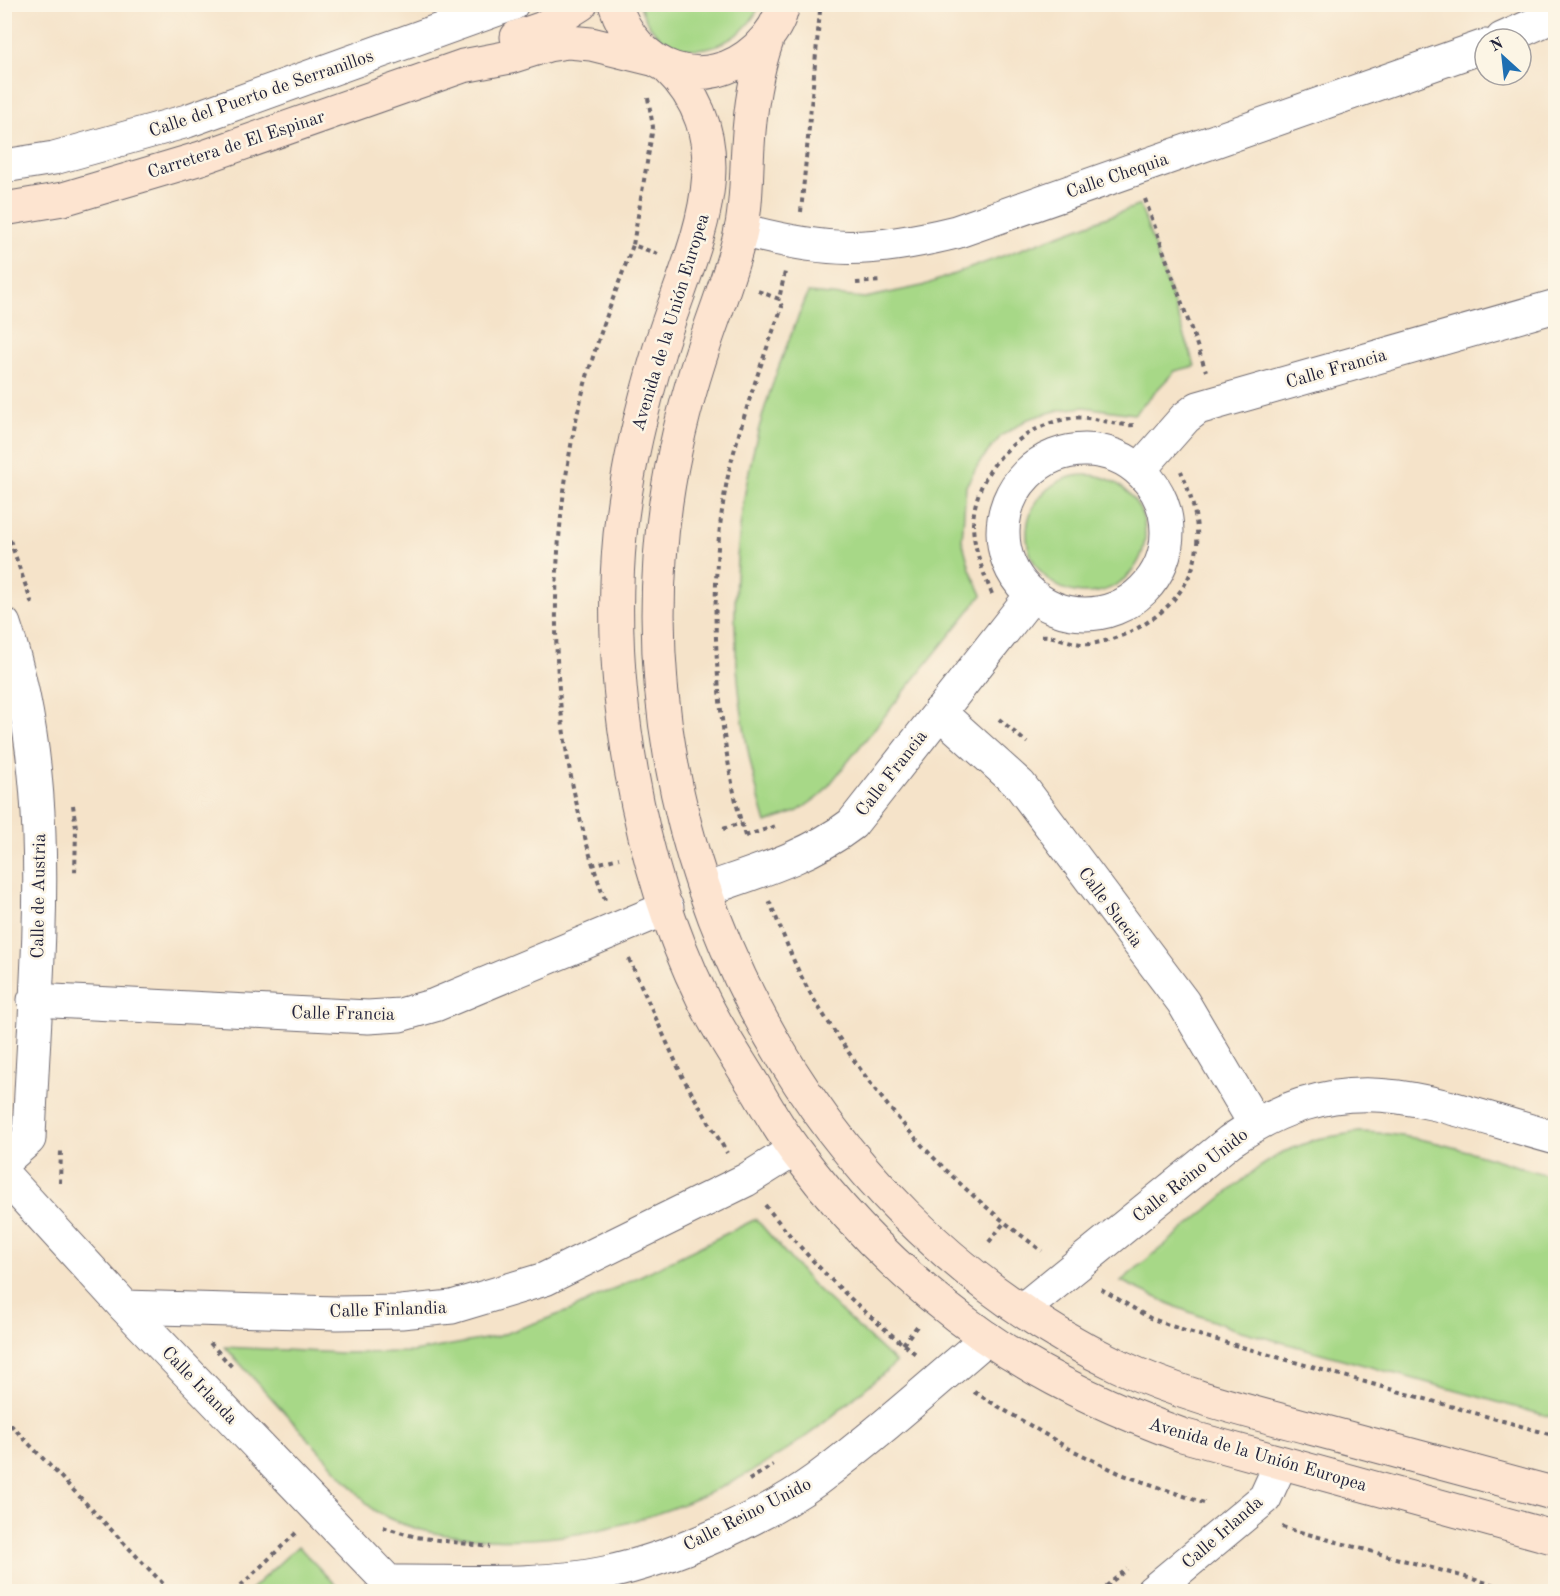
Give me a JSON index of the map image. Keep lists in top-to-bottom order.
{
  "streets": {
    "main road": ["Carretera de El Espinar", "Avenida de la Unión Europea"],
    "street": [
      "Calle del Puerto de Serranillos",
      "Calle Chequia",
      "Calle Francia",
      "Calle de Austria",
      "Calle Suecia",
      "Calle Reino Unido",
      "Calle Finlandia",
      "Calle Irlanda"
    ]
  },
  "crossings": [
    ["Carretera de El Espinar", "Avenida de la Unión Europea"],
    ["Avenida de la Unión Europea", "Calle Francia"],
    ["Avenida de la Unión Europea", "Calle Reino Unido"],
    ["Avenida de la Unión Europea", "Calle Finlandia"],
    ["Avenida de la Unión Europea", "Calle Irlanda"],
    ["Calle Francia", "Calle de Austria"],
    ["Calle Francia", "Calle Suecia"],
    ["Calle Suecia", "Calle Reino Unido"],
    ["Calle Reino Unido", "Calle Irlanda"],
    ["Calle Finlandia", "Calle Irlanda"]
  ],
  "north": "top left"
}
